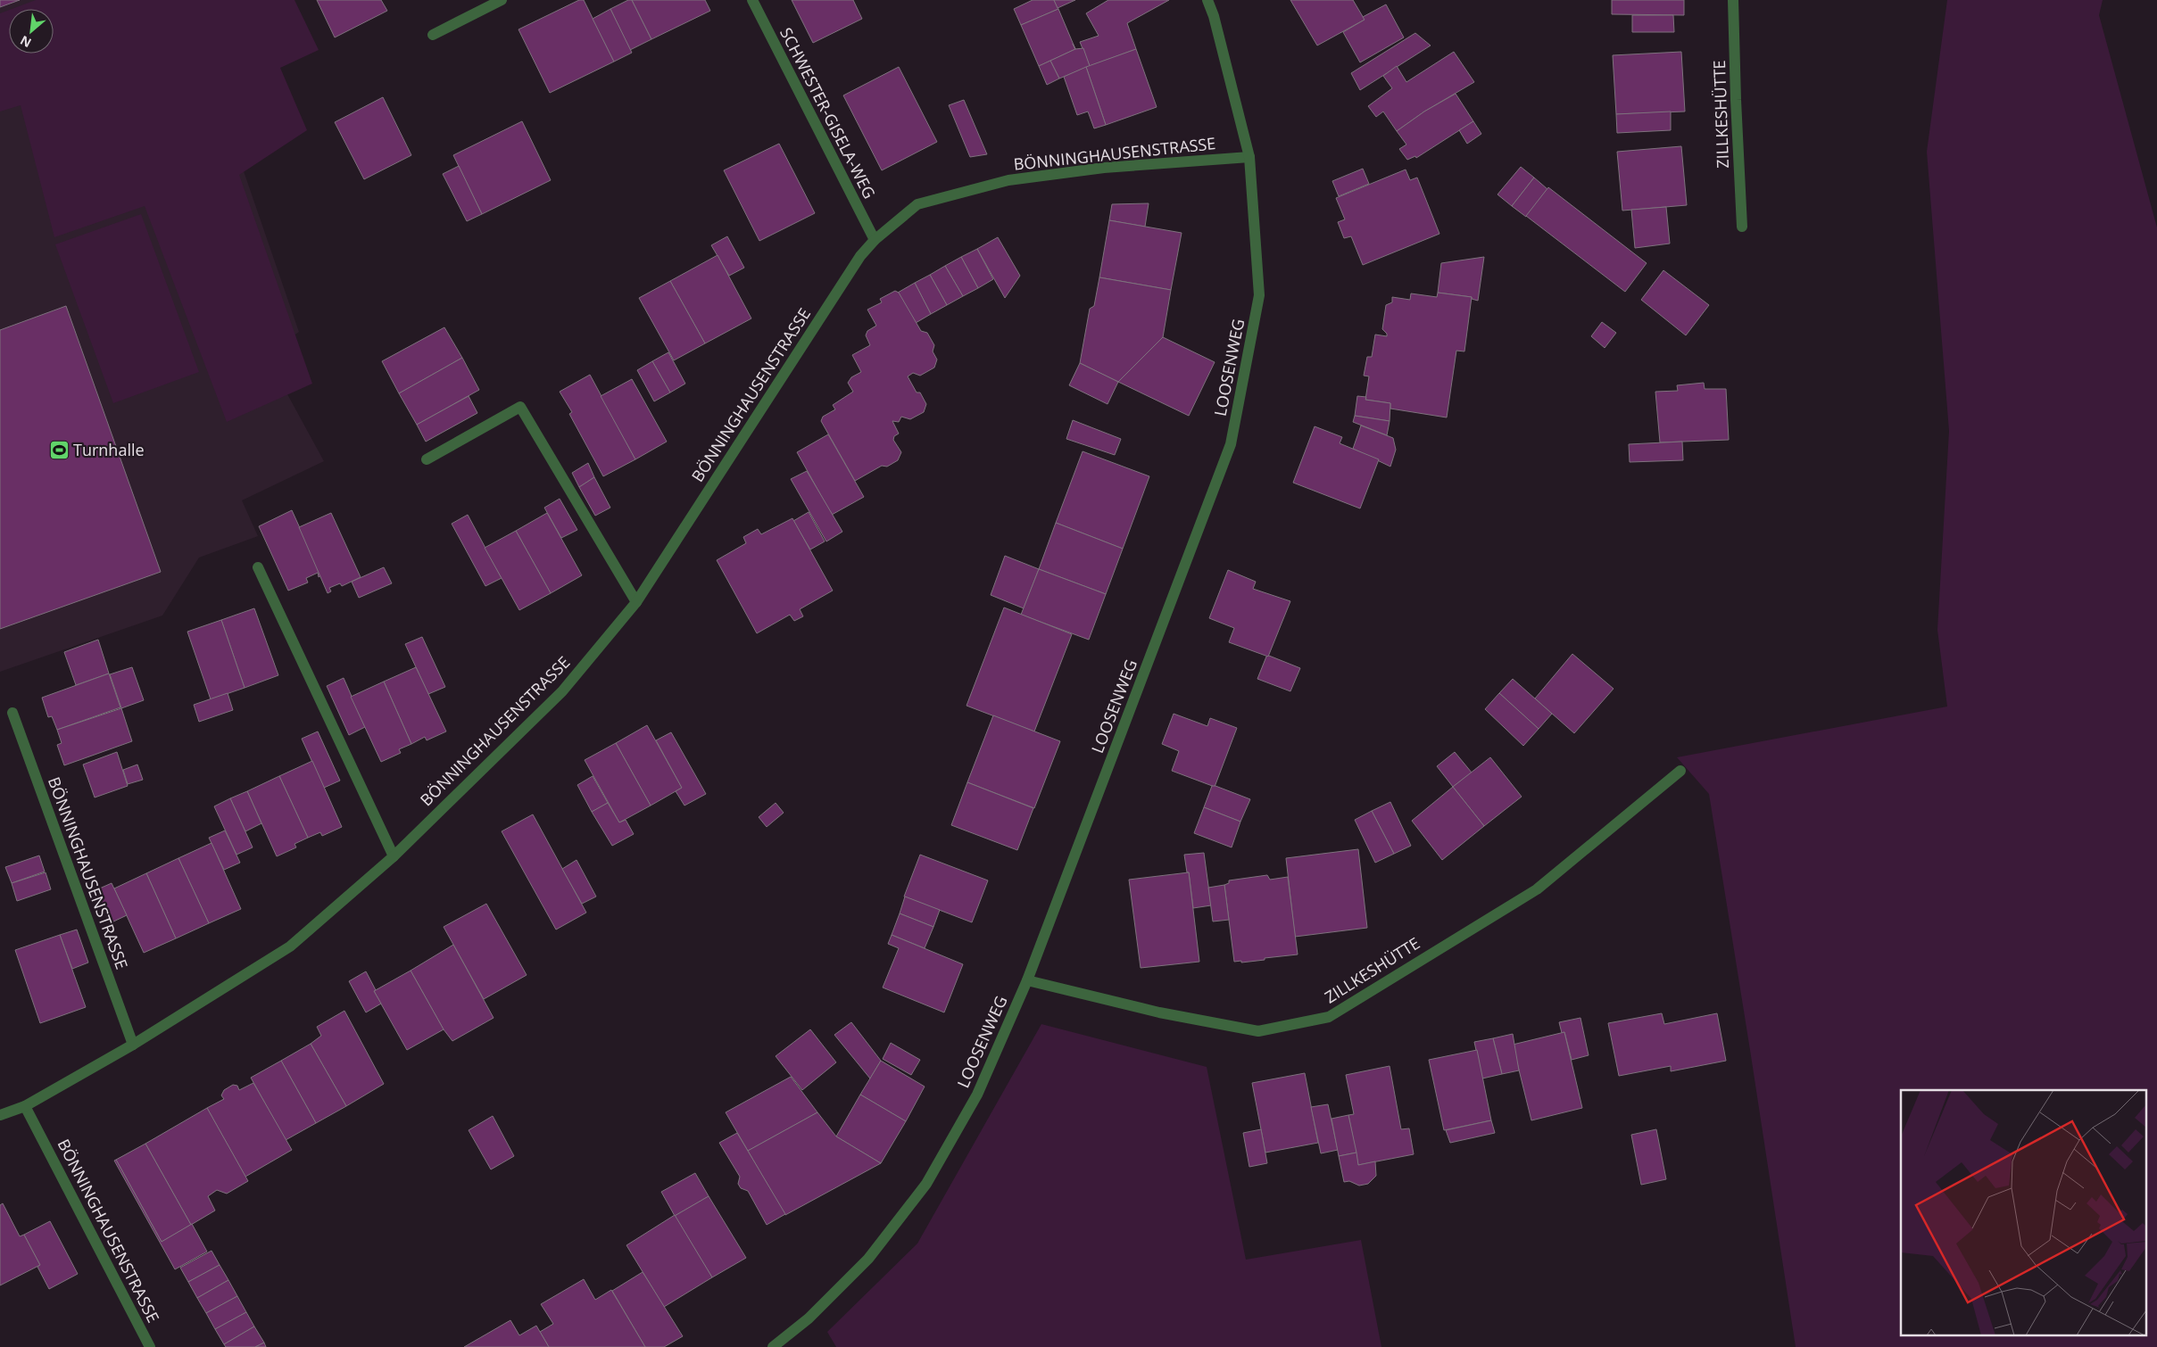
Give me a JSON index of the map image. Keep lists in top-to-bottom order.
{
  "streets": {
    "street": [
      "SCHWESTER-GISELA-WEG",
      "ZILLKESHÜTTE",
      "BÖNNINGHAUSENSTRASSE",
      "LOOSENWEG"
    ]
  },
  "crossings": [
    ["SCHWESTER-GISELA-WEG", "BÖNNINGHAUSENSTRASSE"],
    ["ZILLKESHÜTTE", "LOOSENWEG"],
    ["BÖNNINGHAUSENSTRASSE", "LOOSENWEG"]
  ],
  "places": {
    "sports": ["Turnhalle"]
  },
  "north": "bottom left"
}
